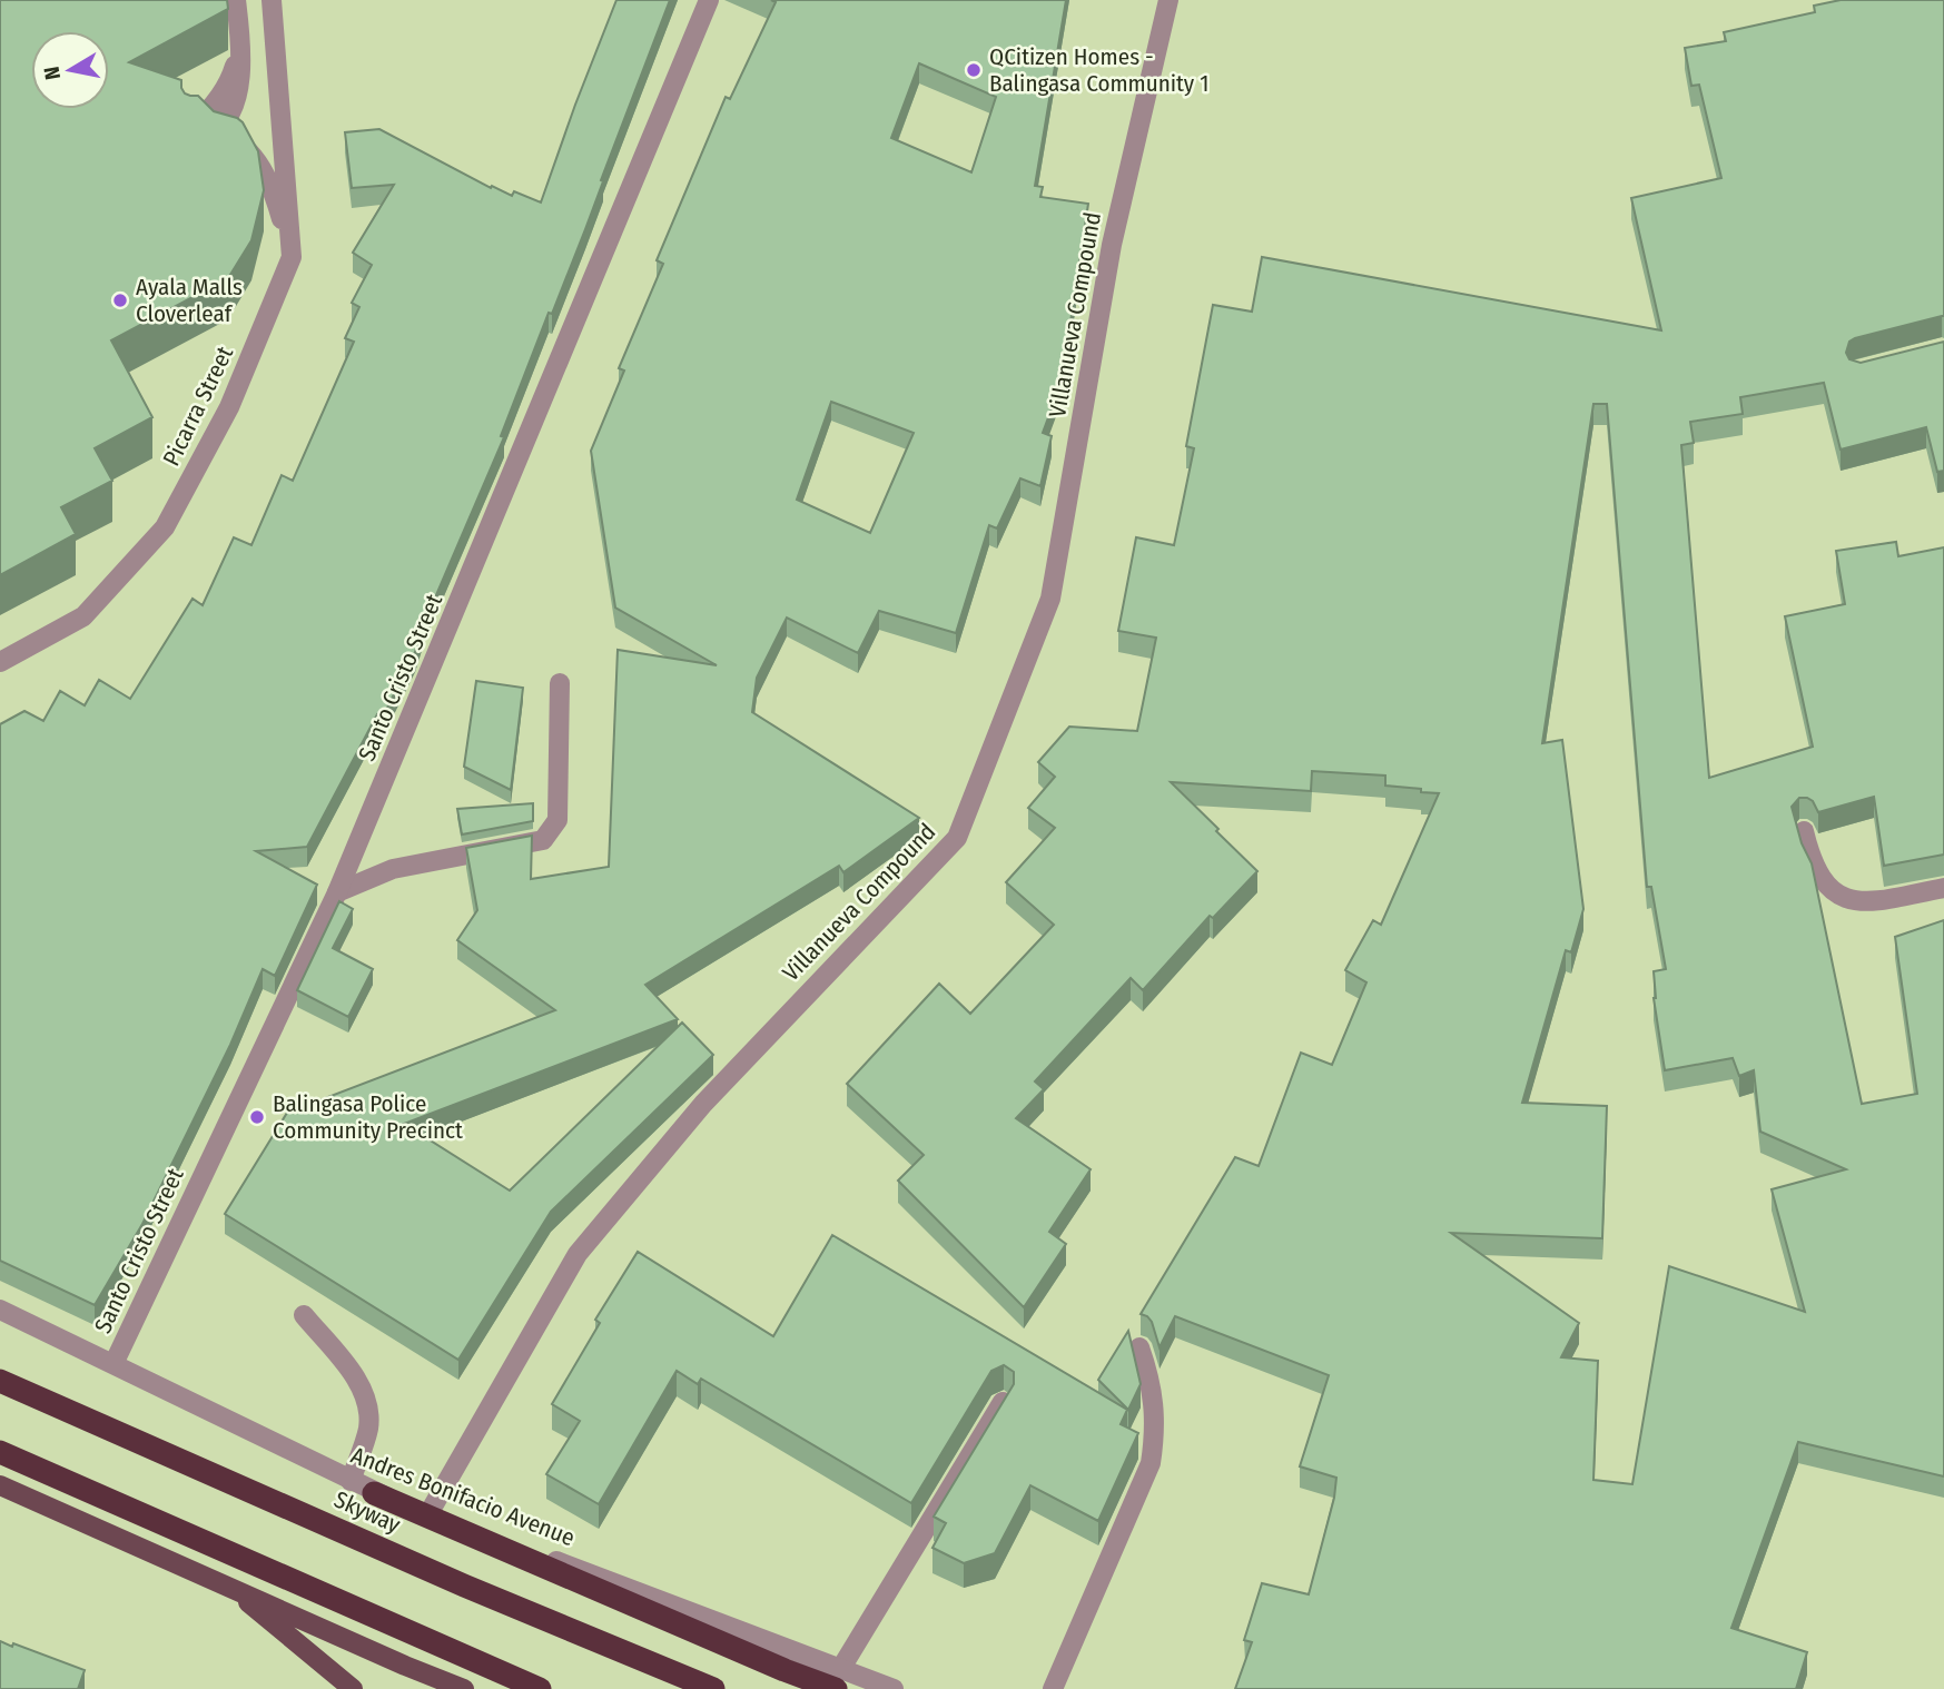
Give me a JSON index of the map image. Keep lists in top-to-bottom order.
{
  "streets": {
    "highway": ["Skyway"],
    "street": [
      "Villanueva Compound",
      "Picarra Street",
      "Santo Cristo Street",
      "Andres Bonifacio Avenue"
    ]
  },
  "crossings": [
    ["Villanueva Compound", "Andres Bonifacio Avenue"],
    ["Santo Cristo Street", "Andres Bonifacio Avenue"]
  ],
  "places": ["QCitizen Homes - Balingasa Community 1", "Ayala Malls Cloverleaf", "Balingasa Police Community Precinct"],
  "north": "left"
}
